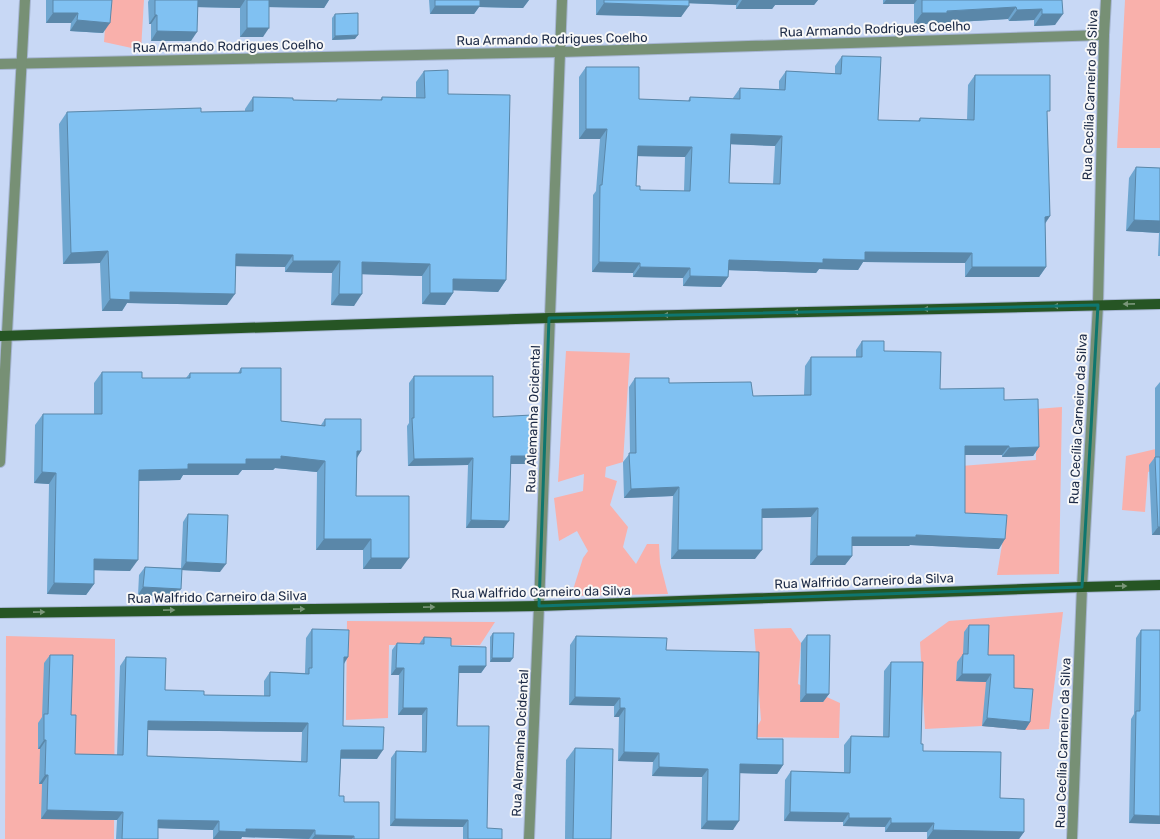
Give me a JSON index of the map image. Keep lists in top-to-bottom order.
{
  "streets": {
    "main road": ["Rua Walfrido Carneiro da Silva"],
    "street": ["Rua Armando Rodrigues Coelho", "Rua Cecília Carneiro da Silva", "Rua Alemanha Ocidental"]
  },
  "crossings": [
    ["Rua Armando Rodrigues Coelho", "Rua Cecília Carneiro da Silva"],
    ["Rua Armando Rodrigues Coelho", "Rua Alemanha Ocidental"],
    ["Rua Cecília Carneiro da Silva", "Rua Walfrido Carneiro da Silva"],
    ["Rua Alemanha Ocidental", "Rua Walfrido Carneiro da Silva"]
  ],
  "one_way": ["Rua Walfrido Carneiro da Silva"]
}
